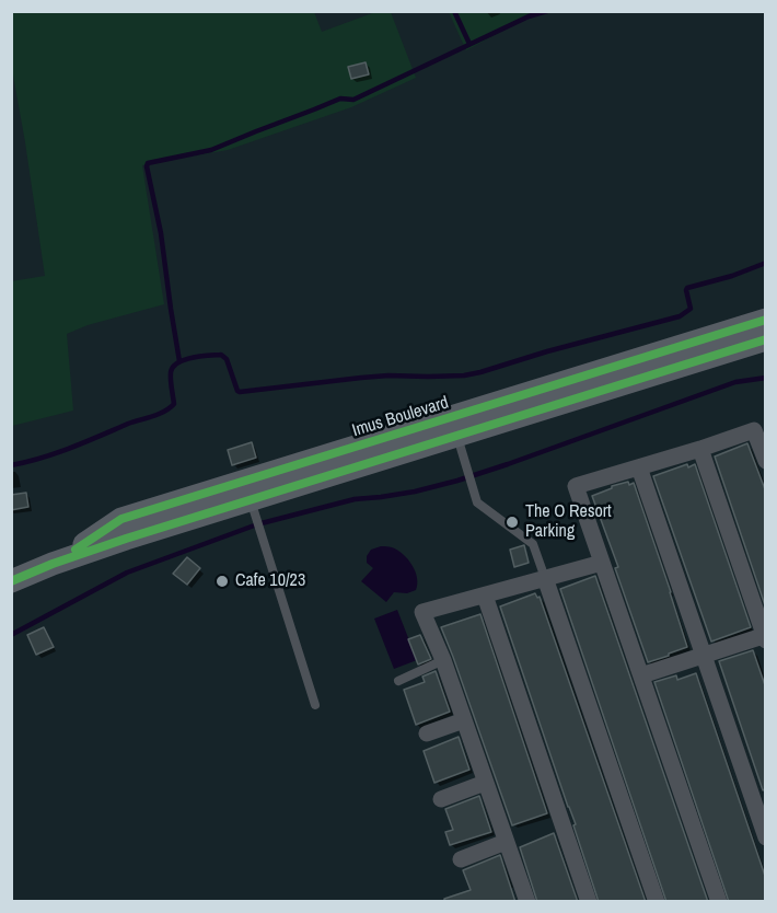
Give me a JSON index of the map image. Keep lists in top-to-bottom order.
{
  "streets": {
    "main road": ["Imus Boulevard"]
  },
  "places": ["The O Resort Parking", "Cafe 10/23"]
}
